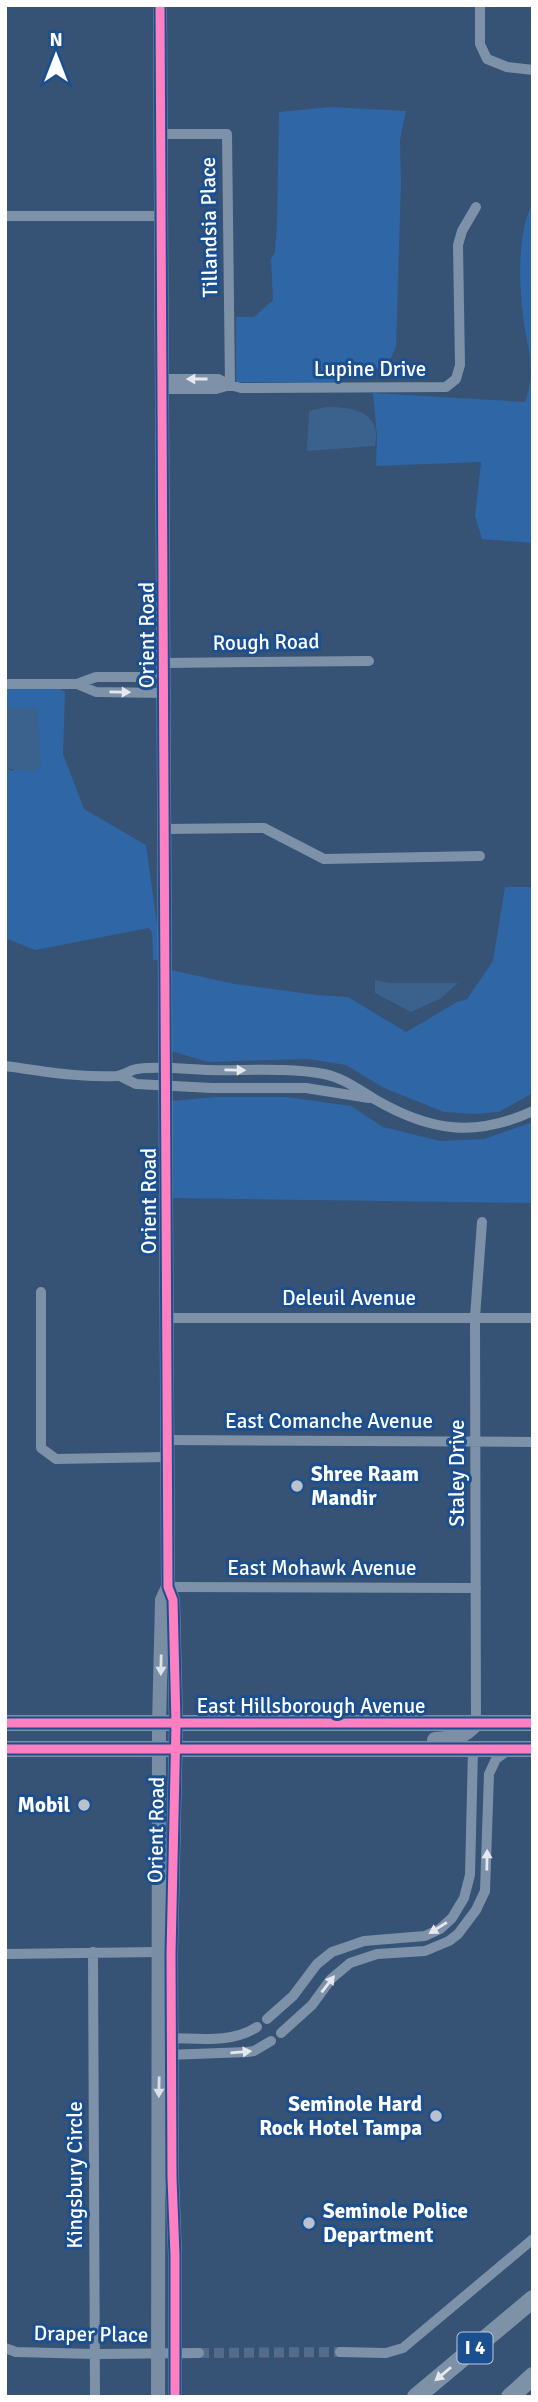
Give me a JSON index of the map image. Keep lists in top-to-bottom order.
{
  "streets": {
    "highway": ["I 4"],
    "main road": ["East Hillsborough Avenue"],
    "street": [
      "Tillandsia Place",
      "Lupine Drive",
      "Orient Road",
      "Rough Road",
      "Deleuil Avenue",
      "East Comanche Avenue",
      "Staley Drive",
      "East Mohawk Avenue",
      "Kingsbury Circle",
      "Draper Place"
    ]
  },
  "crossings": [
    ["Tillandsia Place", "Lupine Drive"],
    ["Tillandsia Place", "Orient Road"],
    ["Orient Road", "Rough Road"],
    ["Orient Road", "Deleuil Avenue"],
    ["Orient Road", "East Comanche Avenue"],
    ["Orient Road", "East Mohawk Avenue"],
    ["Orient Road", "East Hillsborough Avenue"],
    ["Orient Road", "Draper Place"],
    ["Deleuil Avenue", "Staley Drive"],
    ["East Comanche Avenue", "Staley Drive"],
    ["Staley Drive", "East Mohawk Avenue"],
    ["Staley Drive", "East Hillsborough Avenue"],
    ["Kingsbury Circle", "Draper Place"]
  ],
  "places": [
    "Shree Raam Mandir",
    "Mobil",
    "Seminole Hard Rock Hotel Tampa",
    "Seminole Police Department"
  ],
  "north": "top"
}
